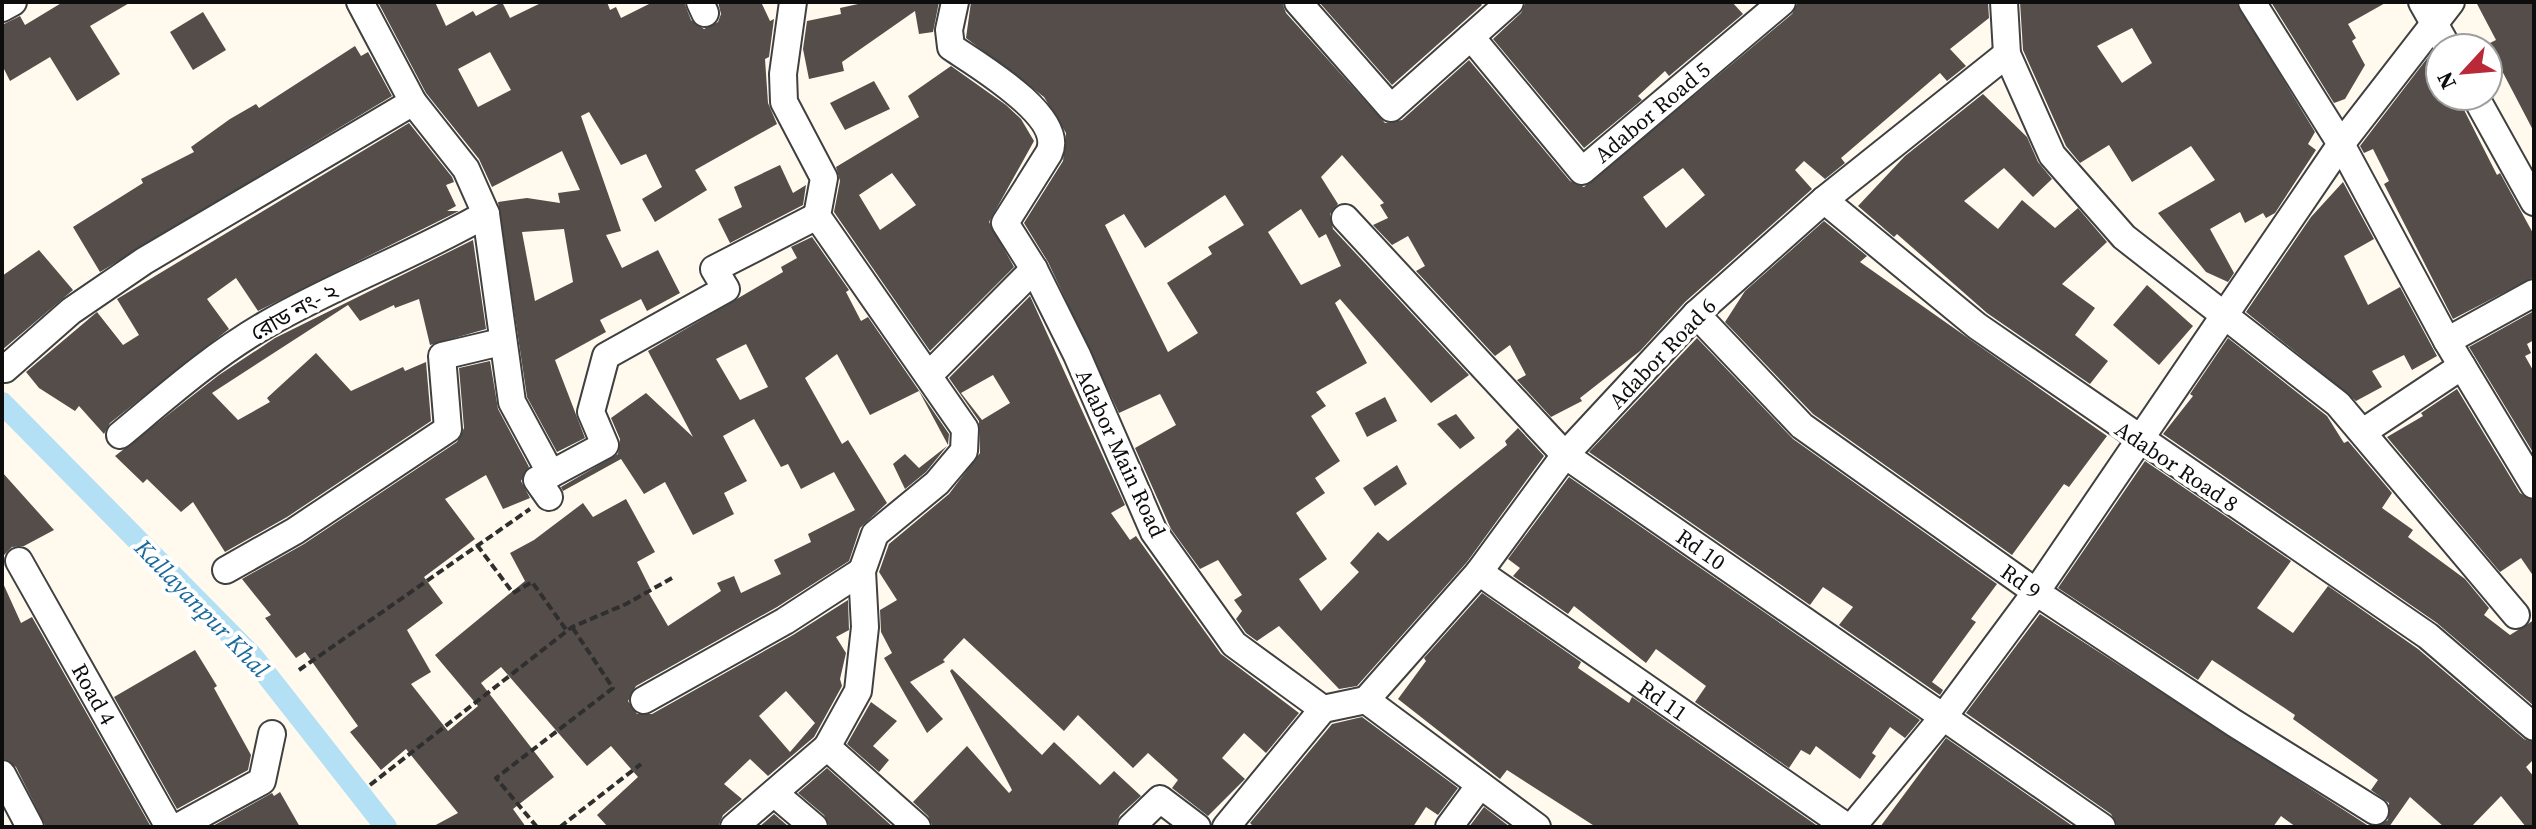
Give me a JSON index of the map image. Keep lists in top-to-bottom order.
{
  "streets": {
    "street": [
      "Adabor Road 5",
      "রোড নং- ২",
      "Adabor Road 6",
      "Adabor Main Road",
      "Adabor Road 8",
      "Rd 10",
      "Rd 9",
      "Road 4",
      "Rd 11"
    ]
  },
  "crossings": [
    ["Adabor Road 6", "Adabor Road 8"],
    ["Adabor Road 6", "Rd 10"],
    ["Adabor Road 6", "Rd 9"],
    ["Adabor Road 6", "Rd 11"]
  ],
  "water": ["Kallayanpur Khal"],
  "north": "bottom left"
}
